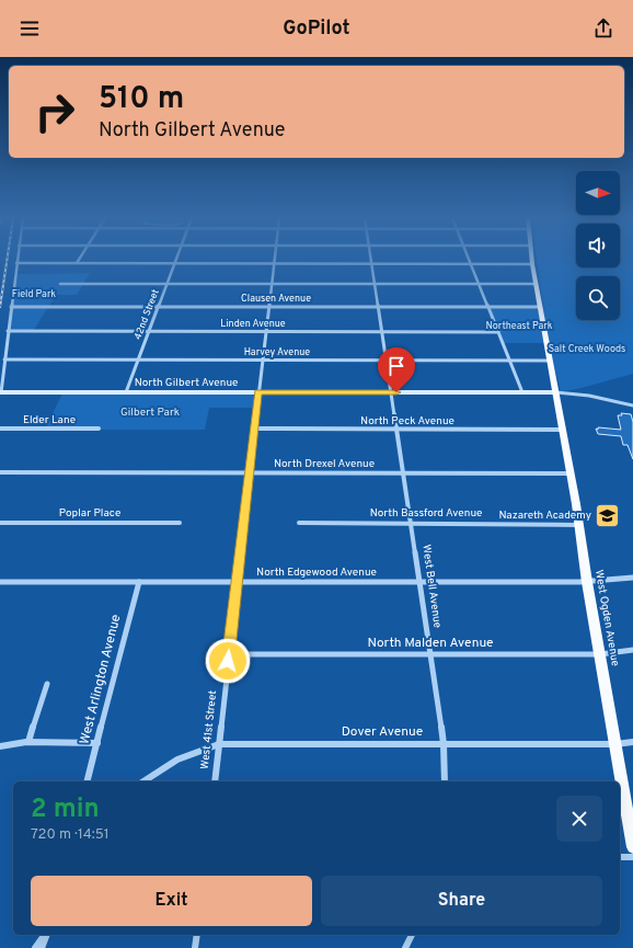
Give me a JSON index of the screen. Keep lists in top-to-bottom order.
{
  "streets": {
    "main road": ["West Ogden Avenue"],
    "street": [
      "Clausen Avenue",
      "42nd Street",
      "Linden Avenue",
      "Harvey Avenue",
      "North Gilbert Avenue",
      "Elder Lane",
      "North Peck Avenue",
      "North Drexel Avenue",
      "Poplar Place",
      "North Bassford Avenue",
      "North Edgewood Avenue",
      "West Bell Avenue",
      "North Malden Avenue",
      "West Arlington Avenue",
      "West 41st Street",
      "Dover Avenue"
    ]
  },
  "crossings": [
    ["Clausen Avenue", "42nd Street"],
    ["Clausen Avenue", "West Bell Avenue"],
    ["Clausen Avenue", "West Ogden Avenue"],
    ["Clausen Avenue", "West 41st Street"],
    ["42nd Street", "Linden Avenue"],
    ["42nd Street", "Harvey Avenue"],
    ["42nd Street", "North Gilbert Avenue"],
    ["Linden Avenue", "West Bell Avenue"],
    ["Linden Avenue", "West 41st Street"],
    ["Harvey Avenue", "West Bell Avenue"],
    ["Harvey Avenue", "West Ogden Avenue"],
    ["Harvey Avenue", "West 41st Street"],
    ["North Gilbert Avenue", "West Bell Avenue"],
    ["North Gilbert Avenue", "West Ogden Avenue"],
    ["North Gilbert Avenue", "West 41st Street"],
    ["North Peck Avenue", "West Bell Avenue"],
    ["North Peck Avenue", "West Ogden Avenue"],
    ["North Peck Avenue", "West 41st Street"],
    ["North Drexel Avenue", "West Bell Avenue"],
    ["North Drexel Avenue", "West Ogden Avenue"],
    ["North Drexel Avenue", "West 41st Street"],
    ["North Bassford Avenue", "West Bell Avenue"],
    ["North Bassford Avenue", "West Ogden Avenue"],
    ["North Edgewood Avenue", "West Bell Avenue"],
    ["North Edgewood Avenue", "West Ogden Avenue"],
    ["North Edgewood Avenue", "West Arlington Avenue"],
    ["North Edgewood Avenue", "West 41st Street"],
    ["West Bell Avenue", "North Malden Avenue"],
    ["West Bell Avenue", "Dover Avenue"],
    ["West Ogden Avenue", "North Malden Avenue"],
    ["West Ogden Avenue", "Dover Avenue"],
    ["North Malden Avenue", "West 41st Street"],
    ["West 41st Street", "Dover Avenue"]
  ],
  "parks": [
    "Field Park",
    "Northeast Park",
    "Salt Creek Woods",
    "Gilbert Park"
  ],
  "places": {
    "school or university": ["Nazareth Academy"]
  },
  "north": "right",
  "page": {
    "header": "GoPilot",
    "turn": ["510 m", "North Gilbert Avenue"],
    "heading": ["2 min", "720 m · 14:51"],
    "buttons": ["Exit", "Share"]
  }
}
